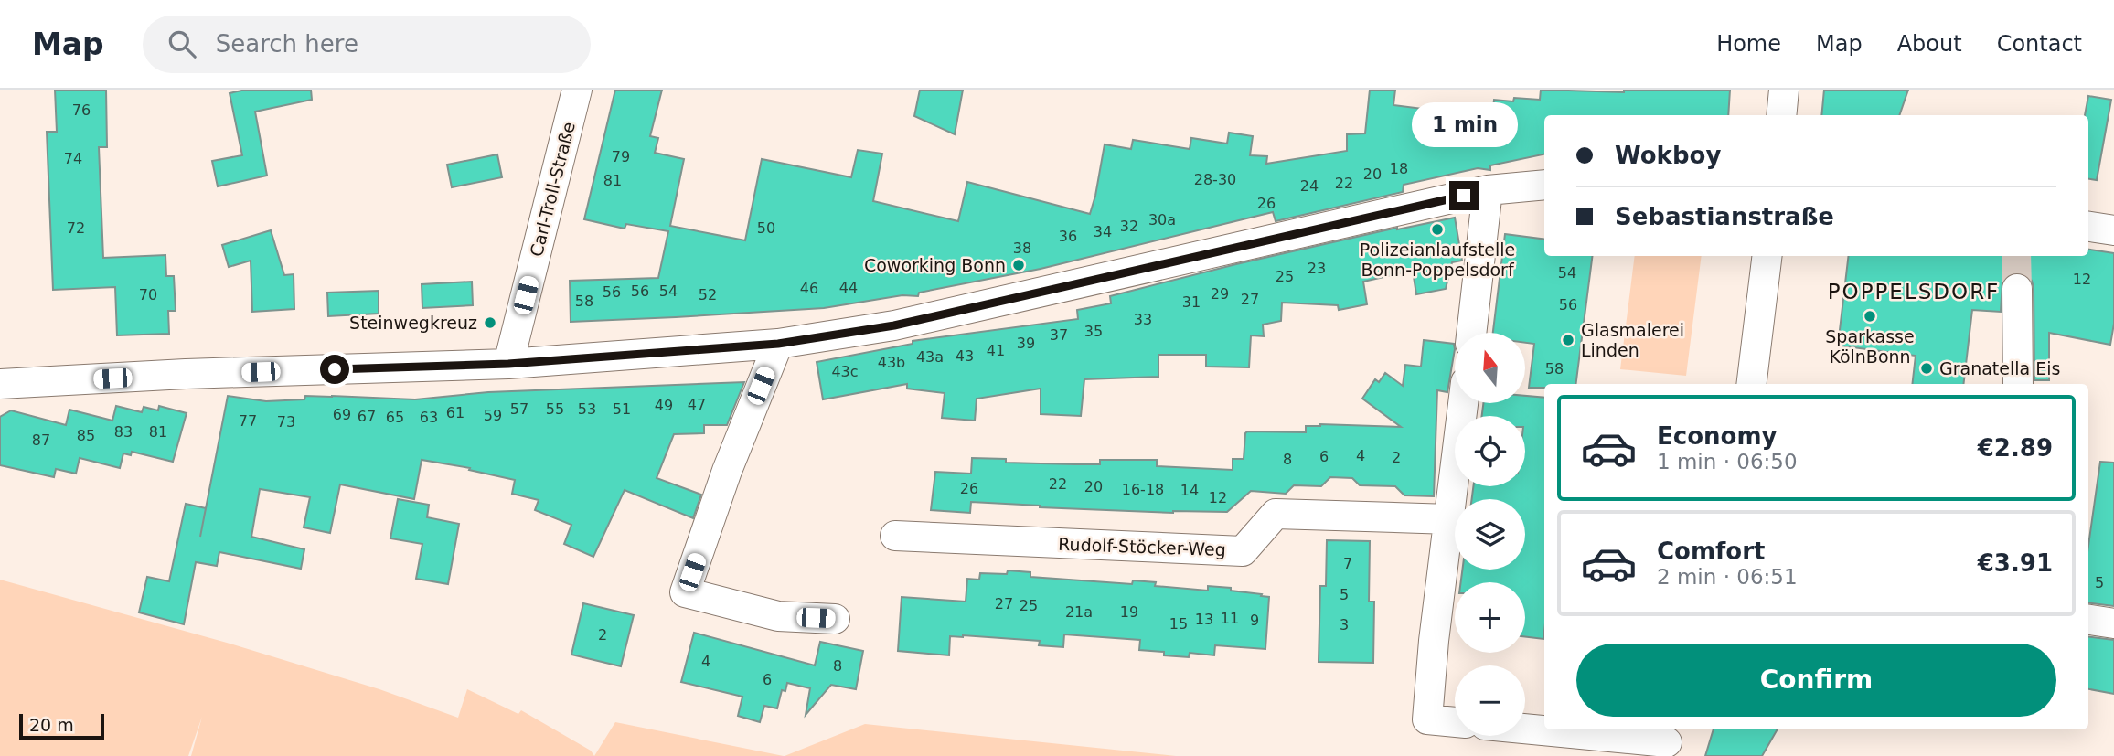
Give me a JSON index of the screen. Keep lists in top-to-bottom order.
{
  "streets": {
    "street": ["Carl-Troll-Straße", "Rudolf-Stöcker-Weg"]
  },
  "districts": ["POPPELSDORF"],
  "places": [
    "Polizeianlaufstelle Bonn-Poppelsdorf",
    "Coworking Bonn",
    "Sparkasse KölnBonn",
    "Steinwegkreuz",
    "Glasmalerei Linden",
    "Granatella Eis"
  ],
  "house_numbers": [
    "76",
    "79",
    "74",
    "18",
    "20",
    "28-30",
    "81",
    "22",
    "24",
    "26",
    "30a",
    "32",
    "72",
    "50",
    "34",
    "36",
    "38",
    "23",
    "54",
    "25",
    "12",
    "44",
    "46",
    "56",
    "54",
    "56",
    "29",
    "70",
    "52",
    "27",
    "58",
    "31",
    "56",
    "33",
    "35",
    "37",
    "39",
    "41",
    "43",
    "43a",
    "43b",
    "58",
    "43c",
    "47",
    "49",
    "57",
    "55",
    "53",
    "51",
    "61",
    "69",
    "59",
    "67",
    "65",
    "63",
    "77",
    "73",
    "83",
    "81",
    "85",
    "87",
    "4",
    "6",
    "2",
    "8",
    "22",
    "20",
    "26",
    "16-18",
    "14",
    "12",
    "7",
    "5",
    "5",
    "27",
    "25",
    "21a",
    "19",
    "11",
    "13",
    "9",
    "15",
    "3",
    "2",
    "4",
    "8",
    "6"
  ],
  "scale_bar": "20 m",
  "north": "top",
  "page": {
    "header": "Map",
    "search": "Search here",
    "nav": [
      "Home",
      "Map",
      "About",
      "Contact"
    ],
    "bubble": "1 min",
    "banner": ["Wokboy", "Sebastianstraße"],
    "map_buttons": ["+", "−"],
    "list": [
      {
        "name": "Economy",
        "note": "1 min · 06:50",
        "value": "€2.89"
      },
      {
        "name": "Comfort",
        "note": "2 min · 06:51",
        "value": "€3.91"
      }
    ],
    "buttons": "Confirm",
    "scale": "20 m"
  }
}
